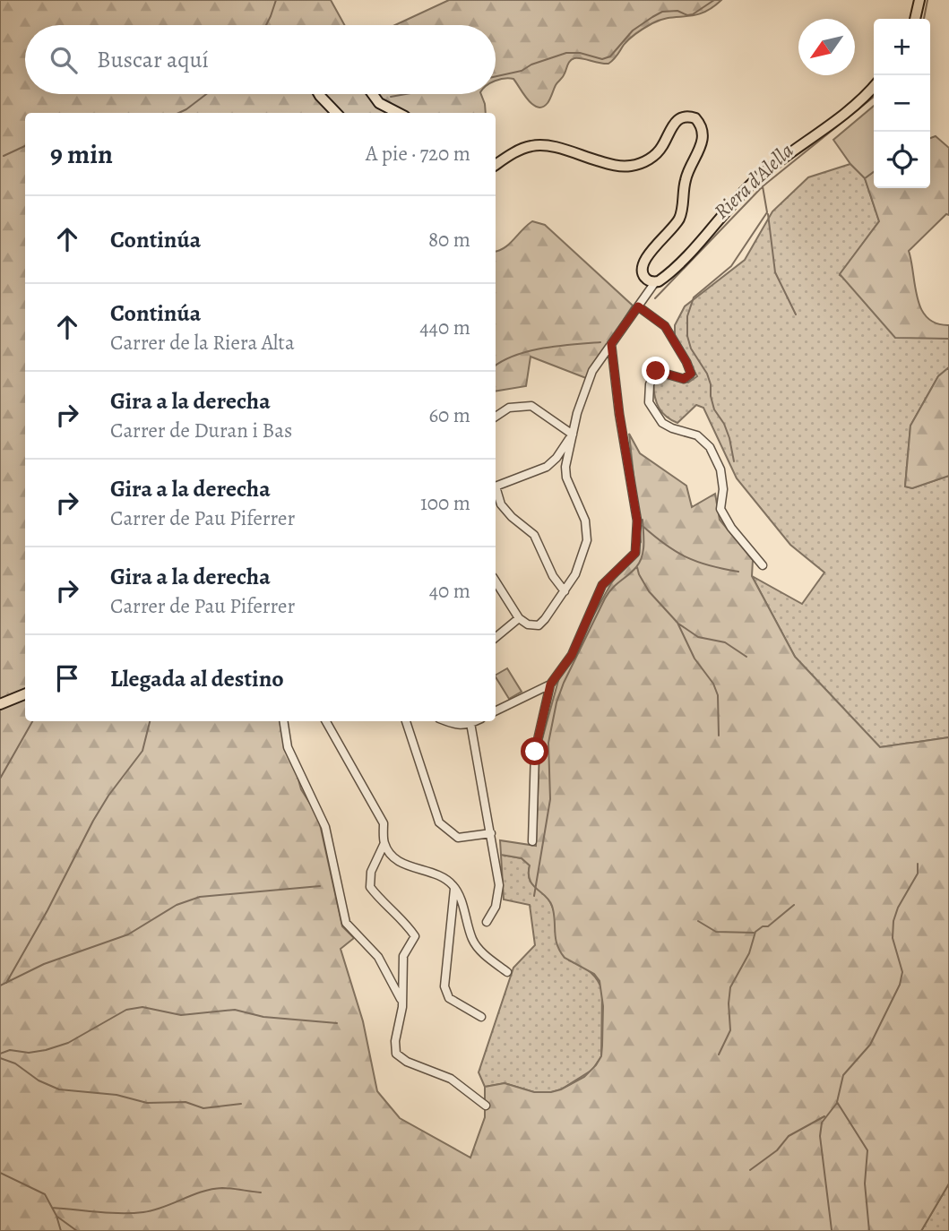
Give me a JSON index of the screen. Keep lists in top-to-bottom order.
{
  "water": ["Riera d'Alella"],
  "north": "bottom left",
  "page": {
    "map_buttons": ["+", "−"],
    "search": "Buscar aquí",
    "heading": ["9 min", "A pie · 720 m"],
    "list": [
      ["Continúa", "80 m"],
      ["Continúa", "Carrer de la Riera Alta", "440 m"],
      ["Gira a la derecha", "Carrer de Duran i Bas", "60 m"],
      ["Gira a la derecha", "Carrer de Pau Piferrer", "100 m"],
      ["Gira a la derecha", "Carrer de Pau Piferrer", "40 m"],
      "Llegada al destino"
    ]
  }
}
